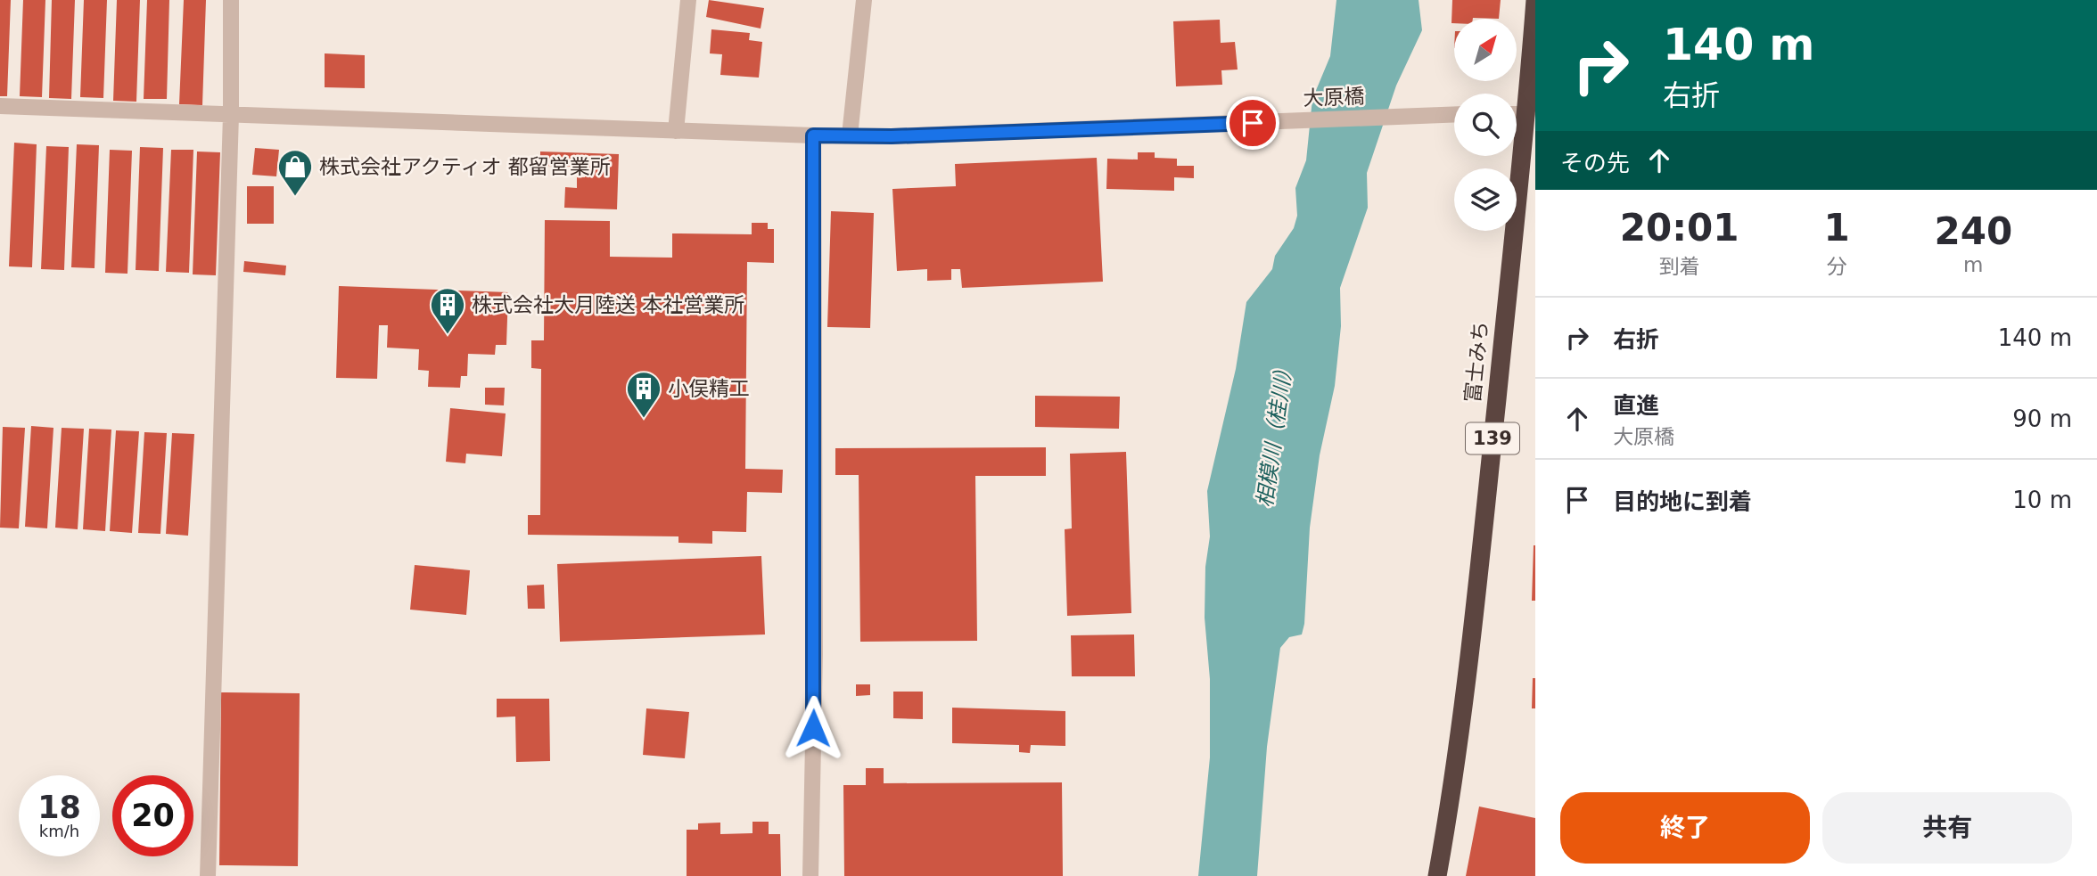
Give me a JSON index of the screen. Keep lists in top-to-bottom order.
{
  "streets": {
    "highway": ["富士みち", "139"],
    "street": ["大原橋"]
  },
  "water": ["相模川（桂川）"],
  "places": {
    "shop": ["株式会社アクティオ 都留営業所"],
    "building": ["株式会社大月陸送 本社営業所", "小俣精工"]
  },
  "north": "top right",
  "page": {
    "turn": ["140 m", "右折"],
    "then": "その先",
    "eta": [
      "20:01",
      "到着",
      "1",
      "分",
      "240",
      "m"
    ],
    "list": [
      {
        "name": "右折",
        "value": "140 m"
      },
      {
        "name": "直進",
        "note": "大原橋",
        "value": "90 m"
      },
      {
        "name": "目的地に到着",
        "value": "10 m"
      }
    ],
    "speed": "18 km/h",
    "limit": "20",
    "buttons": ["終了", "共有"]
  }
}
